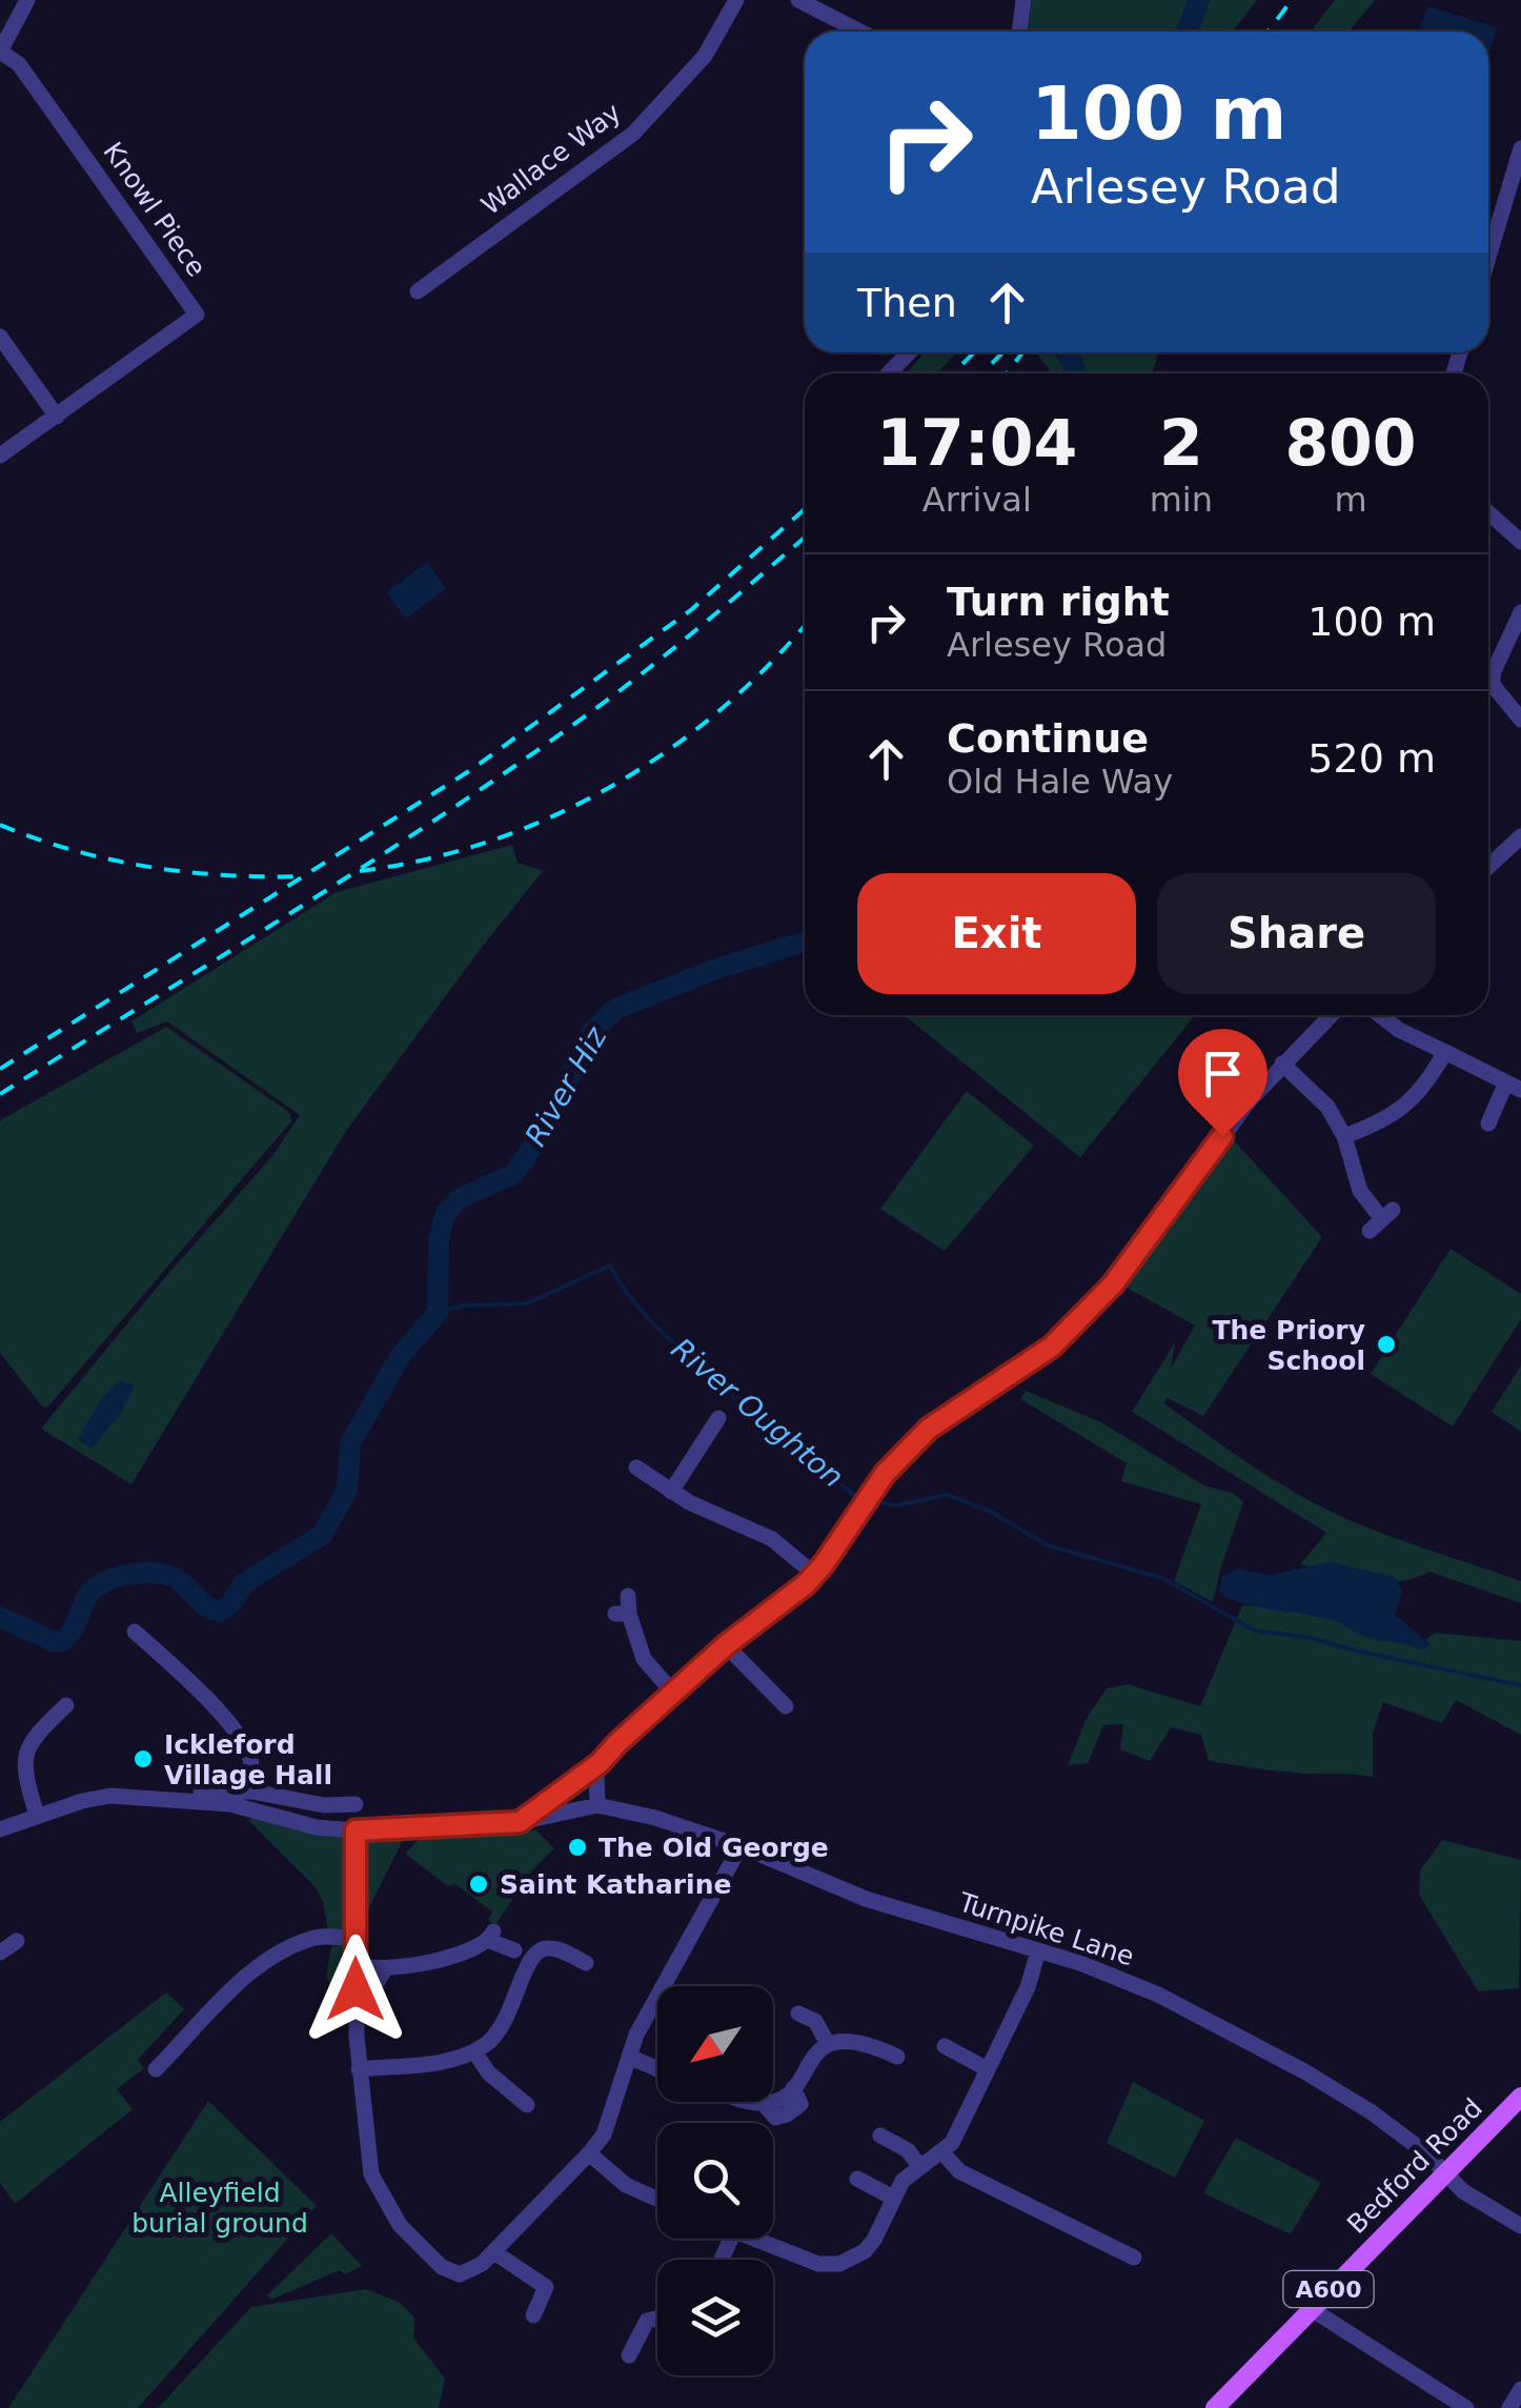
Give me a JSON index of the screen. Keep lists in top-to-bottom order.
{
  "streets": {
    "main road": ["Bedford Road", "A600"],
    "street": ["Wallace Way", "Knowl Piece", "Turnpike Lane"]
  },
  "crossings": [
    ["Turnpike Lane", "Bedford Road"]
  ],
  "water": ["River Hiz", "River Oughton"],
  "parks": ["Alleyfield burial ground"],
  "places": [
    "The Priory School",
    "Ickleford Village Hall",
    "The Old George",
    "Saint Katharine"
  ],
  "north": "bottom left",
  "page": {
    "turn": ["100 m", "Arlesey Road"],
    "then": "Then",
    "eta": [
      "17:04",
      "Arrival",
      "2",
      "min",
      "800",
      "m"
    ],
    "list": [
      {
        "name": "Turn right",
        "note": "Arlesey Road",
        "value": "100 m"
      },
      {
        "name": "Continue",
        "note": "Old Hale Way",
        "value": "520 m"
      }
    ],
    "buttons": ["Exit", "Share"]
  }
}
